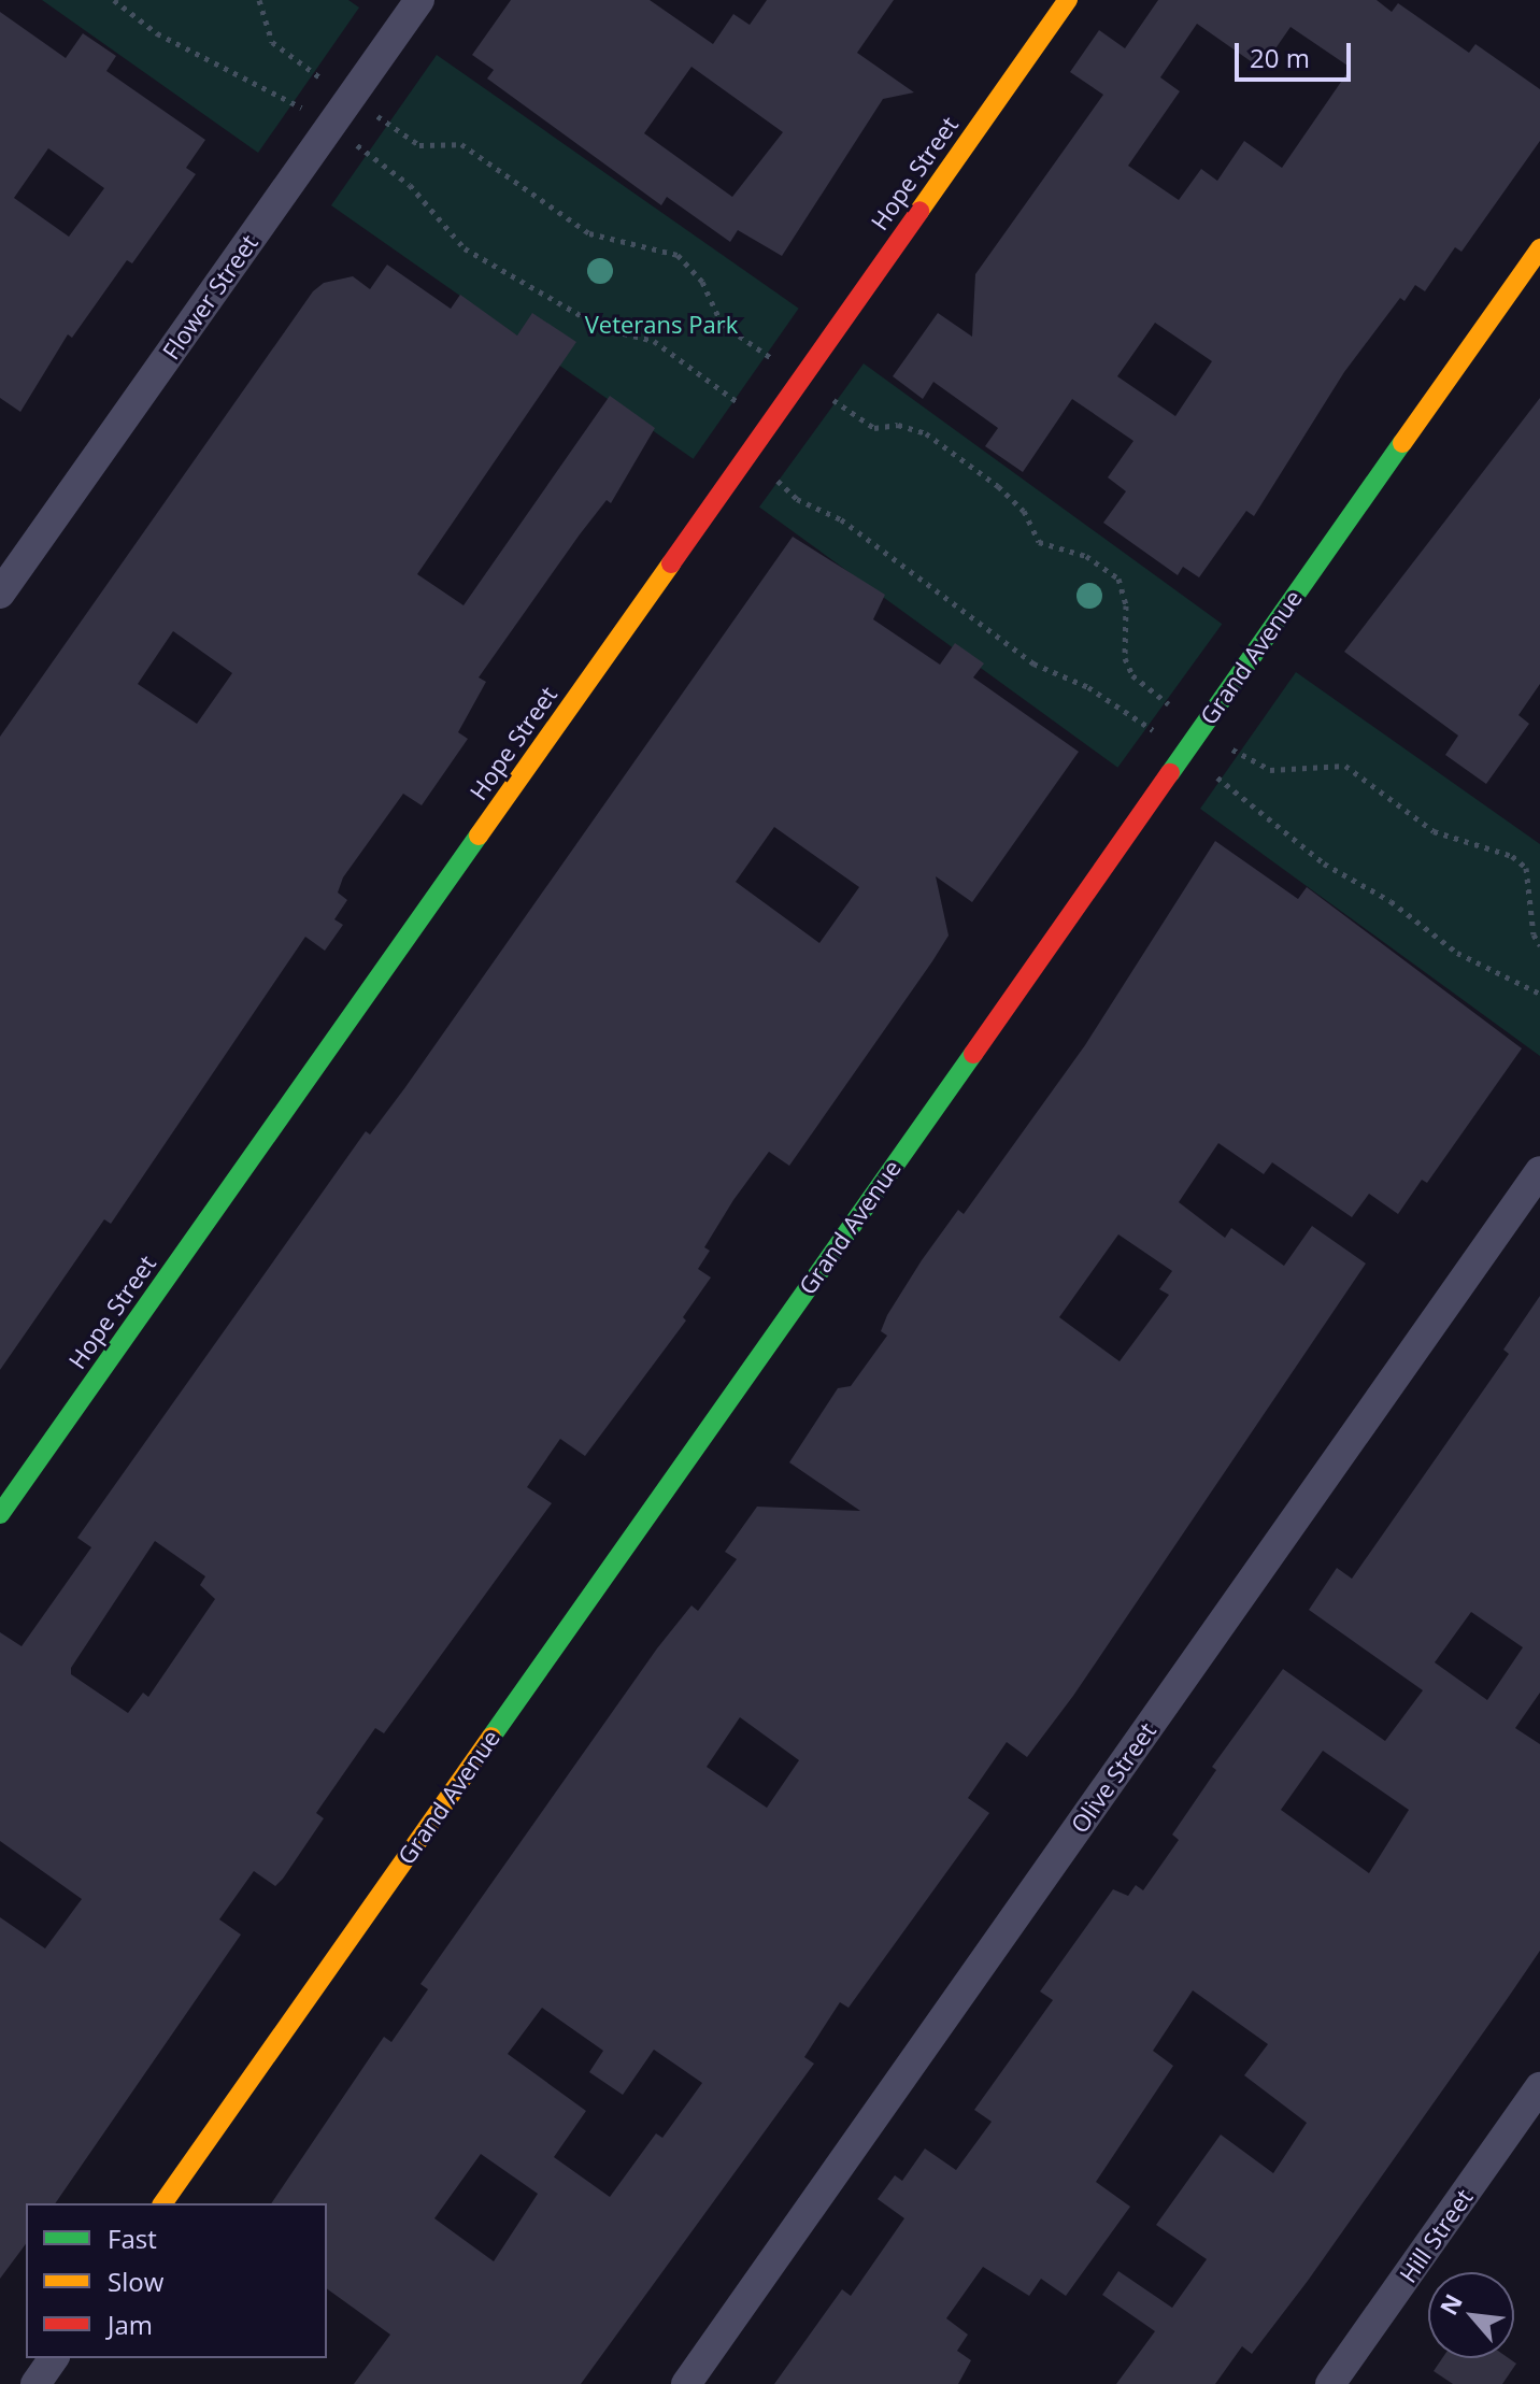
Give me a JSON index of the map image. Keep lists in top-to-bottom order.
{
  "streets": {
    "street": [
      "Hope Street",
      "Flower Street",
      "Grand Avenue",
      "Olive Street",
      "Hill Street"
    ]
  },
  "parks": ["Veterans Park"],
  "legend": ["Fast", "Slow", "Jam"],
  "scale_bar": "20 m",
  "north": "top left"
}
